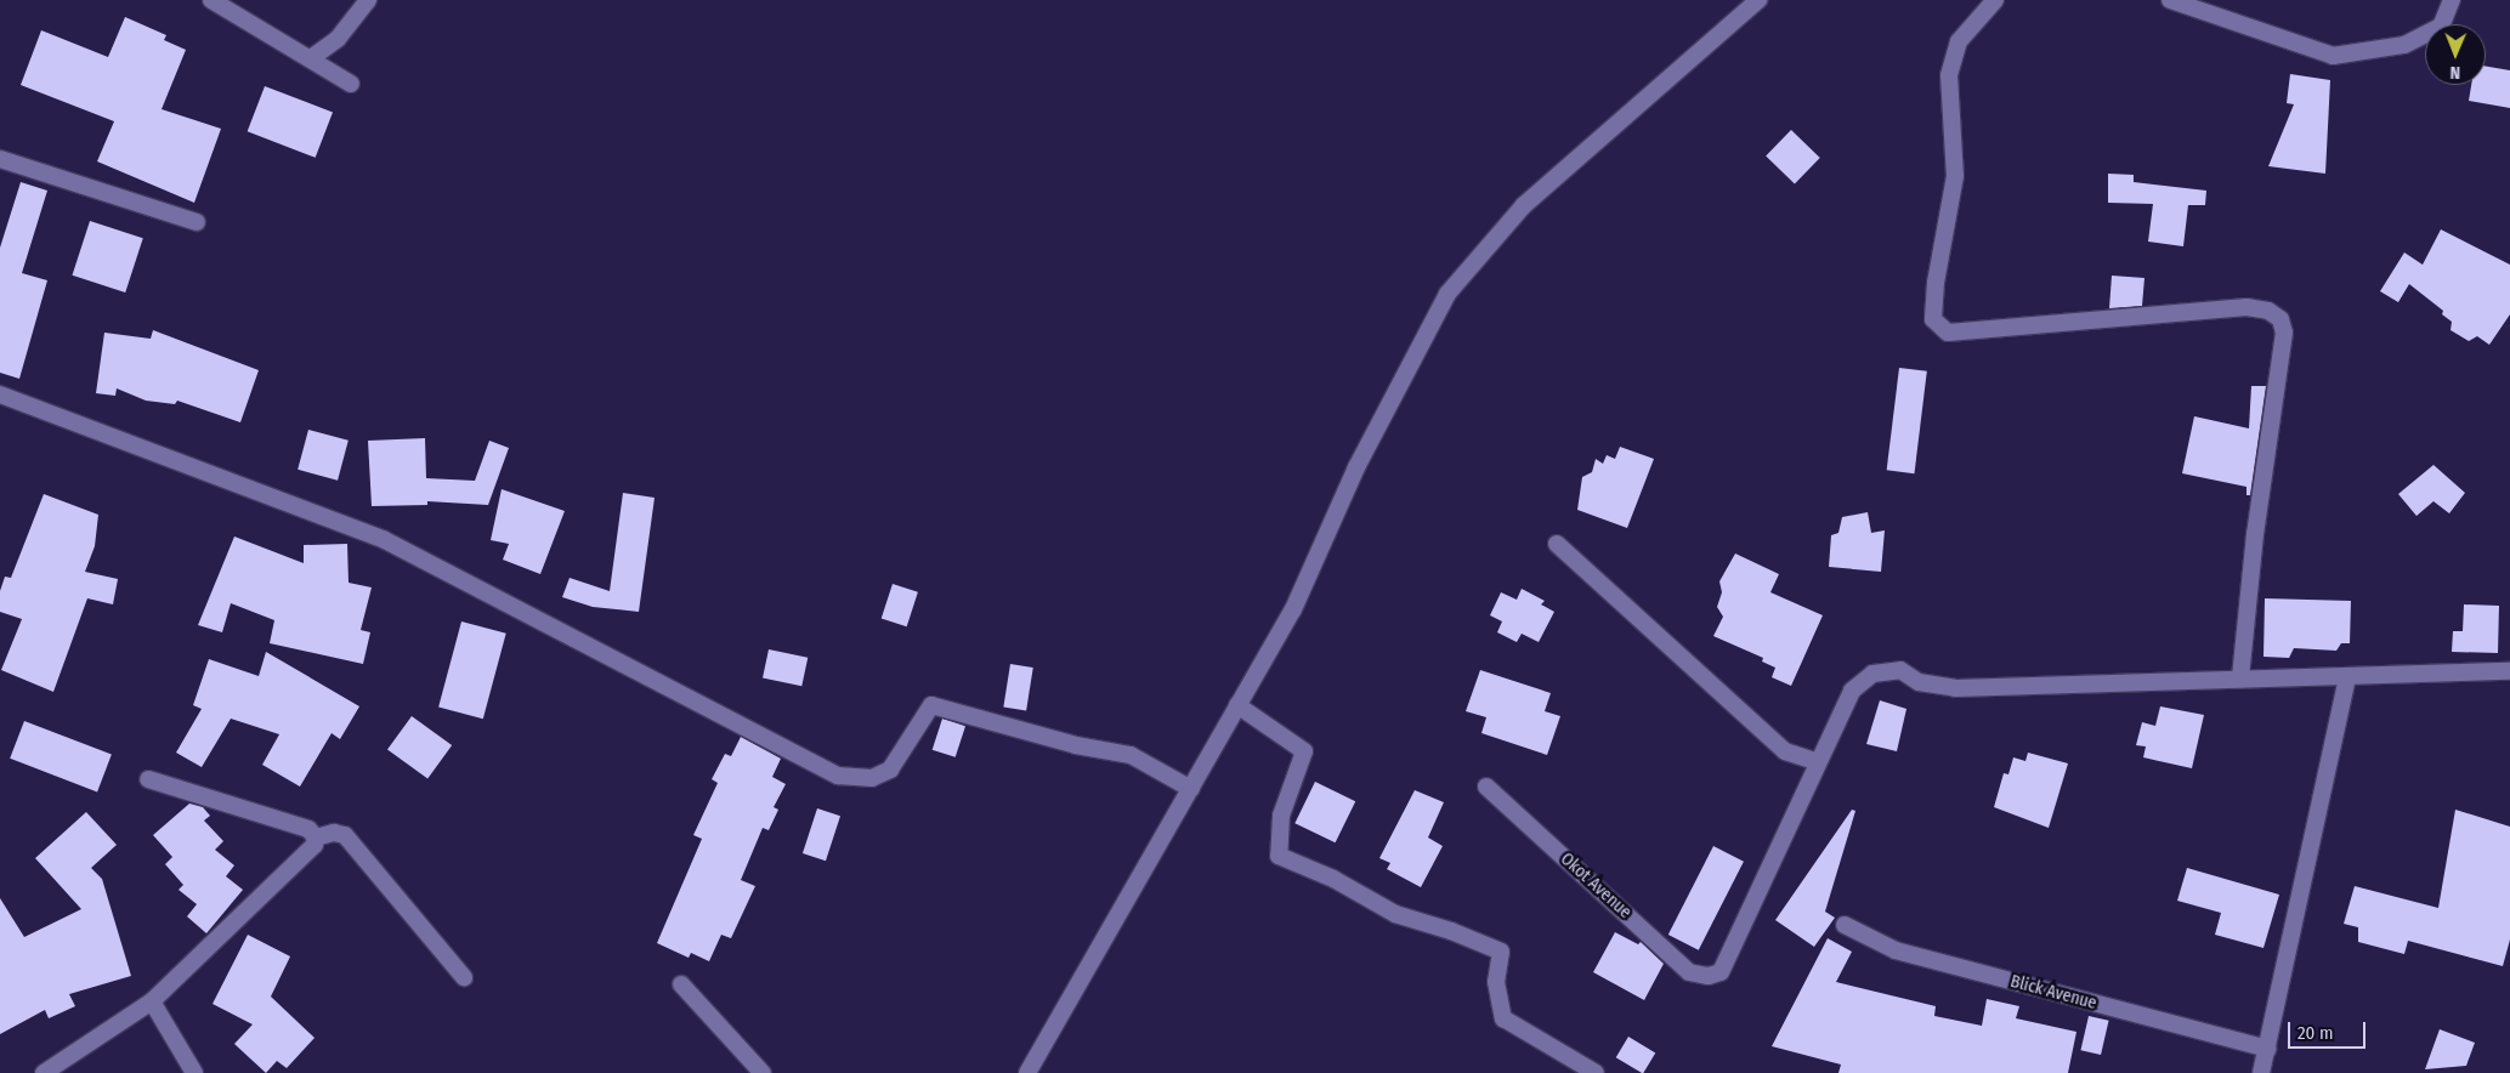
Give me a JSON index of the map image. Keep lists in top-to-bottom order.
{
  "streets": {
    "street": ["Okot Avenue", "Blick Avenue"]
  },
  "scale_bar": "20 m",
  "north": "bottom"
}
